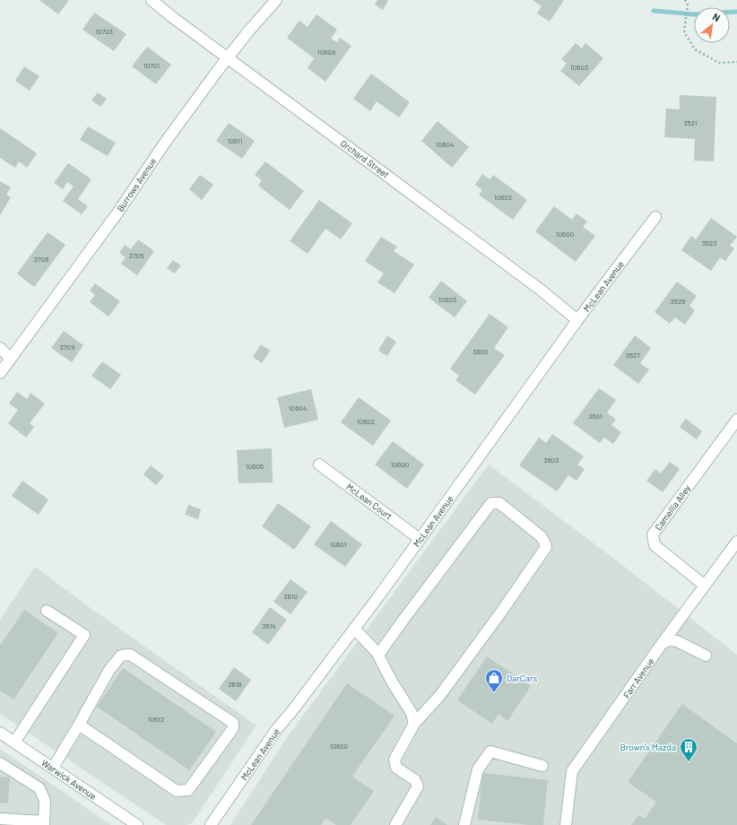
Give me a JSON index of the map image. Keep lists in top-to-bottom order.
{
  "streets": {
    "street": [
      "Orchard Street",
      "Burrows Avenue",
      "McLean Avenue",
      "McLean Court",
      "Camellia Alley",
      "Farr Avenue",
      "Warwick Avenue"
    ]
  },
  "crossings": [
    ["Orchard Street", "Burrows Avenue"],
    ["Orchard Street", "McLean Avenue"],
    ["McLean Avenue", "McLean Court"],
    ["Camellia Alley", "Farr Avenue"]
  ],
  "places": {
    "shop": ["DarCars"],
    "building": ["Brown's Mazda"]
  },
  "house_numbers": [
    "10703",
    "10608",
    "10701",
    "10603",
    "3521",
    "10611",
    "10604",
    "10602",
    "10600",
    "3523",
    "3705",
    "3706",
    "10603",
    "3525",
    "3709",
    "3600",
    "3527",
    "10604",
    "3601",
    "10602",
    "3603",
    "10600",
    "10605",
    "10601",
    "3610",
    "3614",
    "3618",
    "10612",
    "10620"
  ],
  "north": "top right"
}
